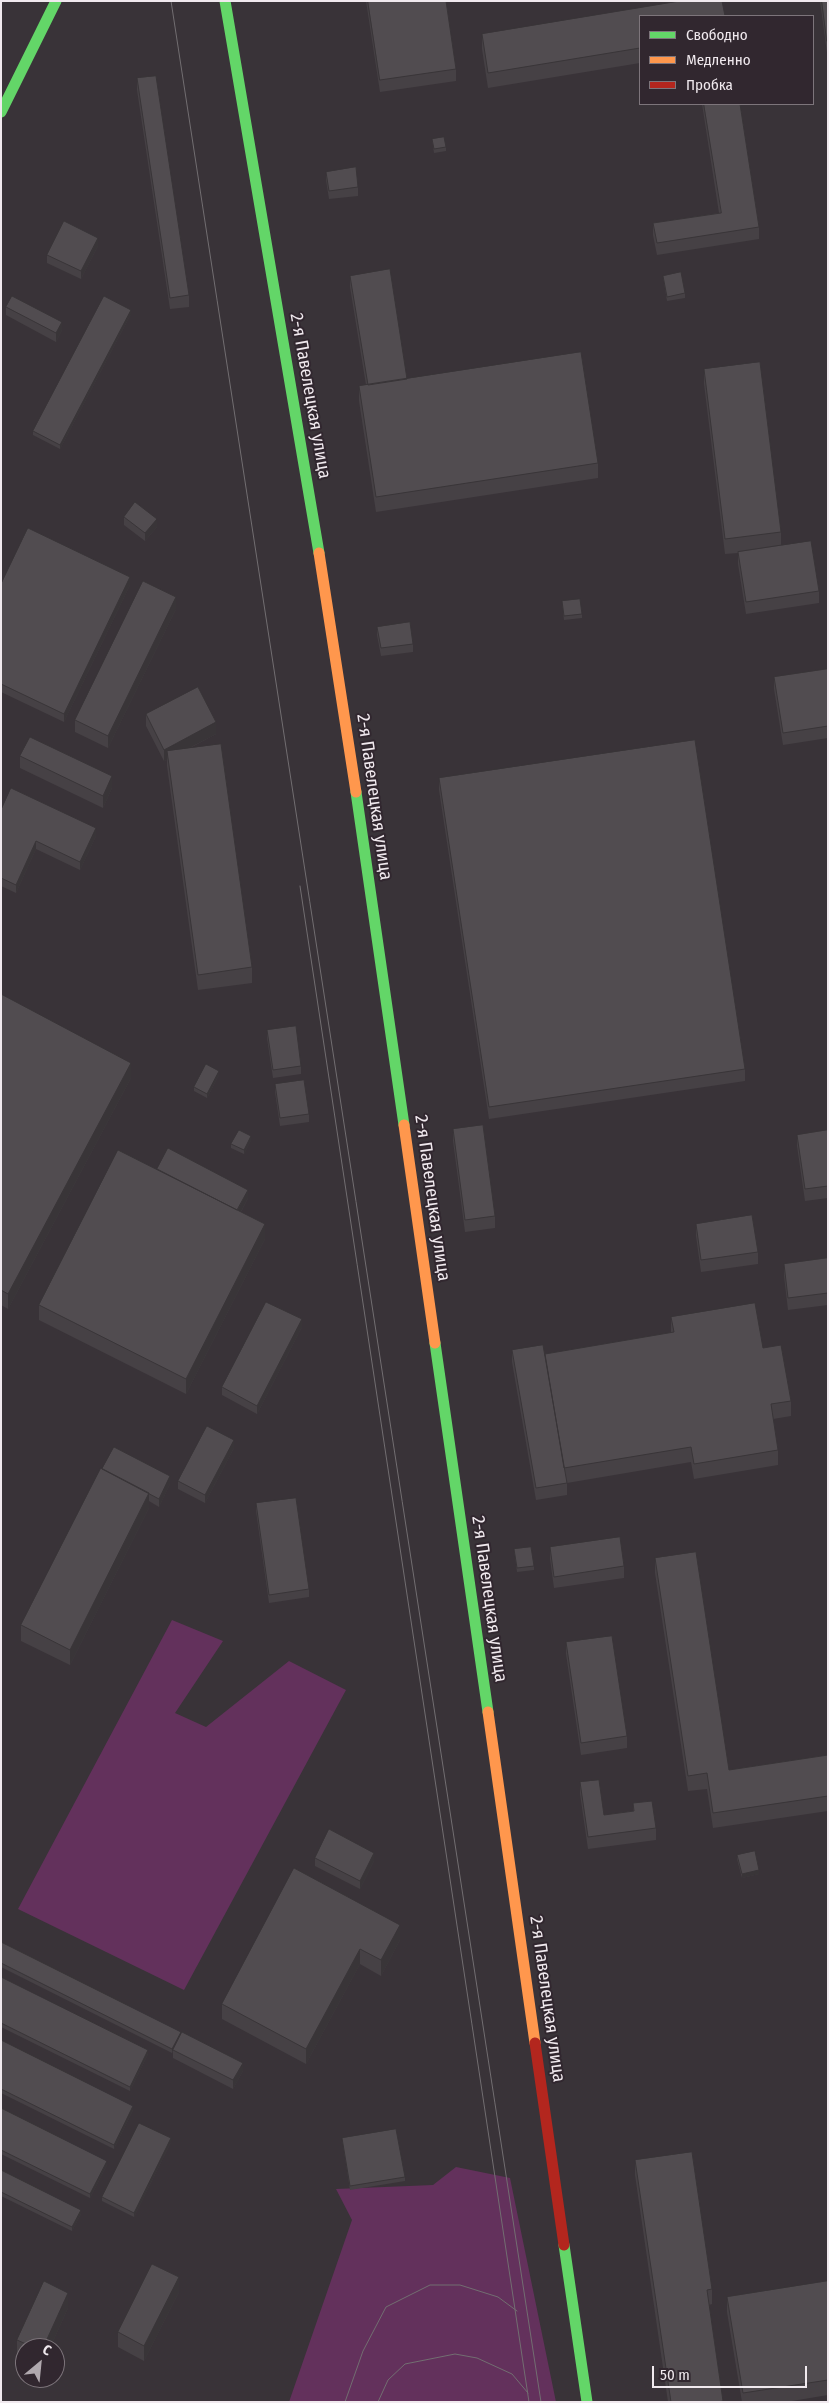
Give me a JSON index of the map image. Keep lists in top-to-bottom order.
{
  "streets": {
    "main road": ["2-я Павелецкая улица"]
  },
  "legend": ["Свободно", "Медленно", "Пробка"],
  "scale_bar": "50 m",
  "north": "top right"
}
